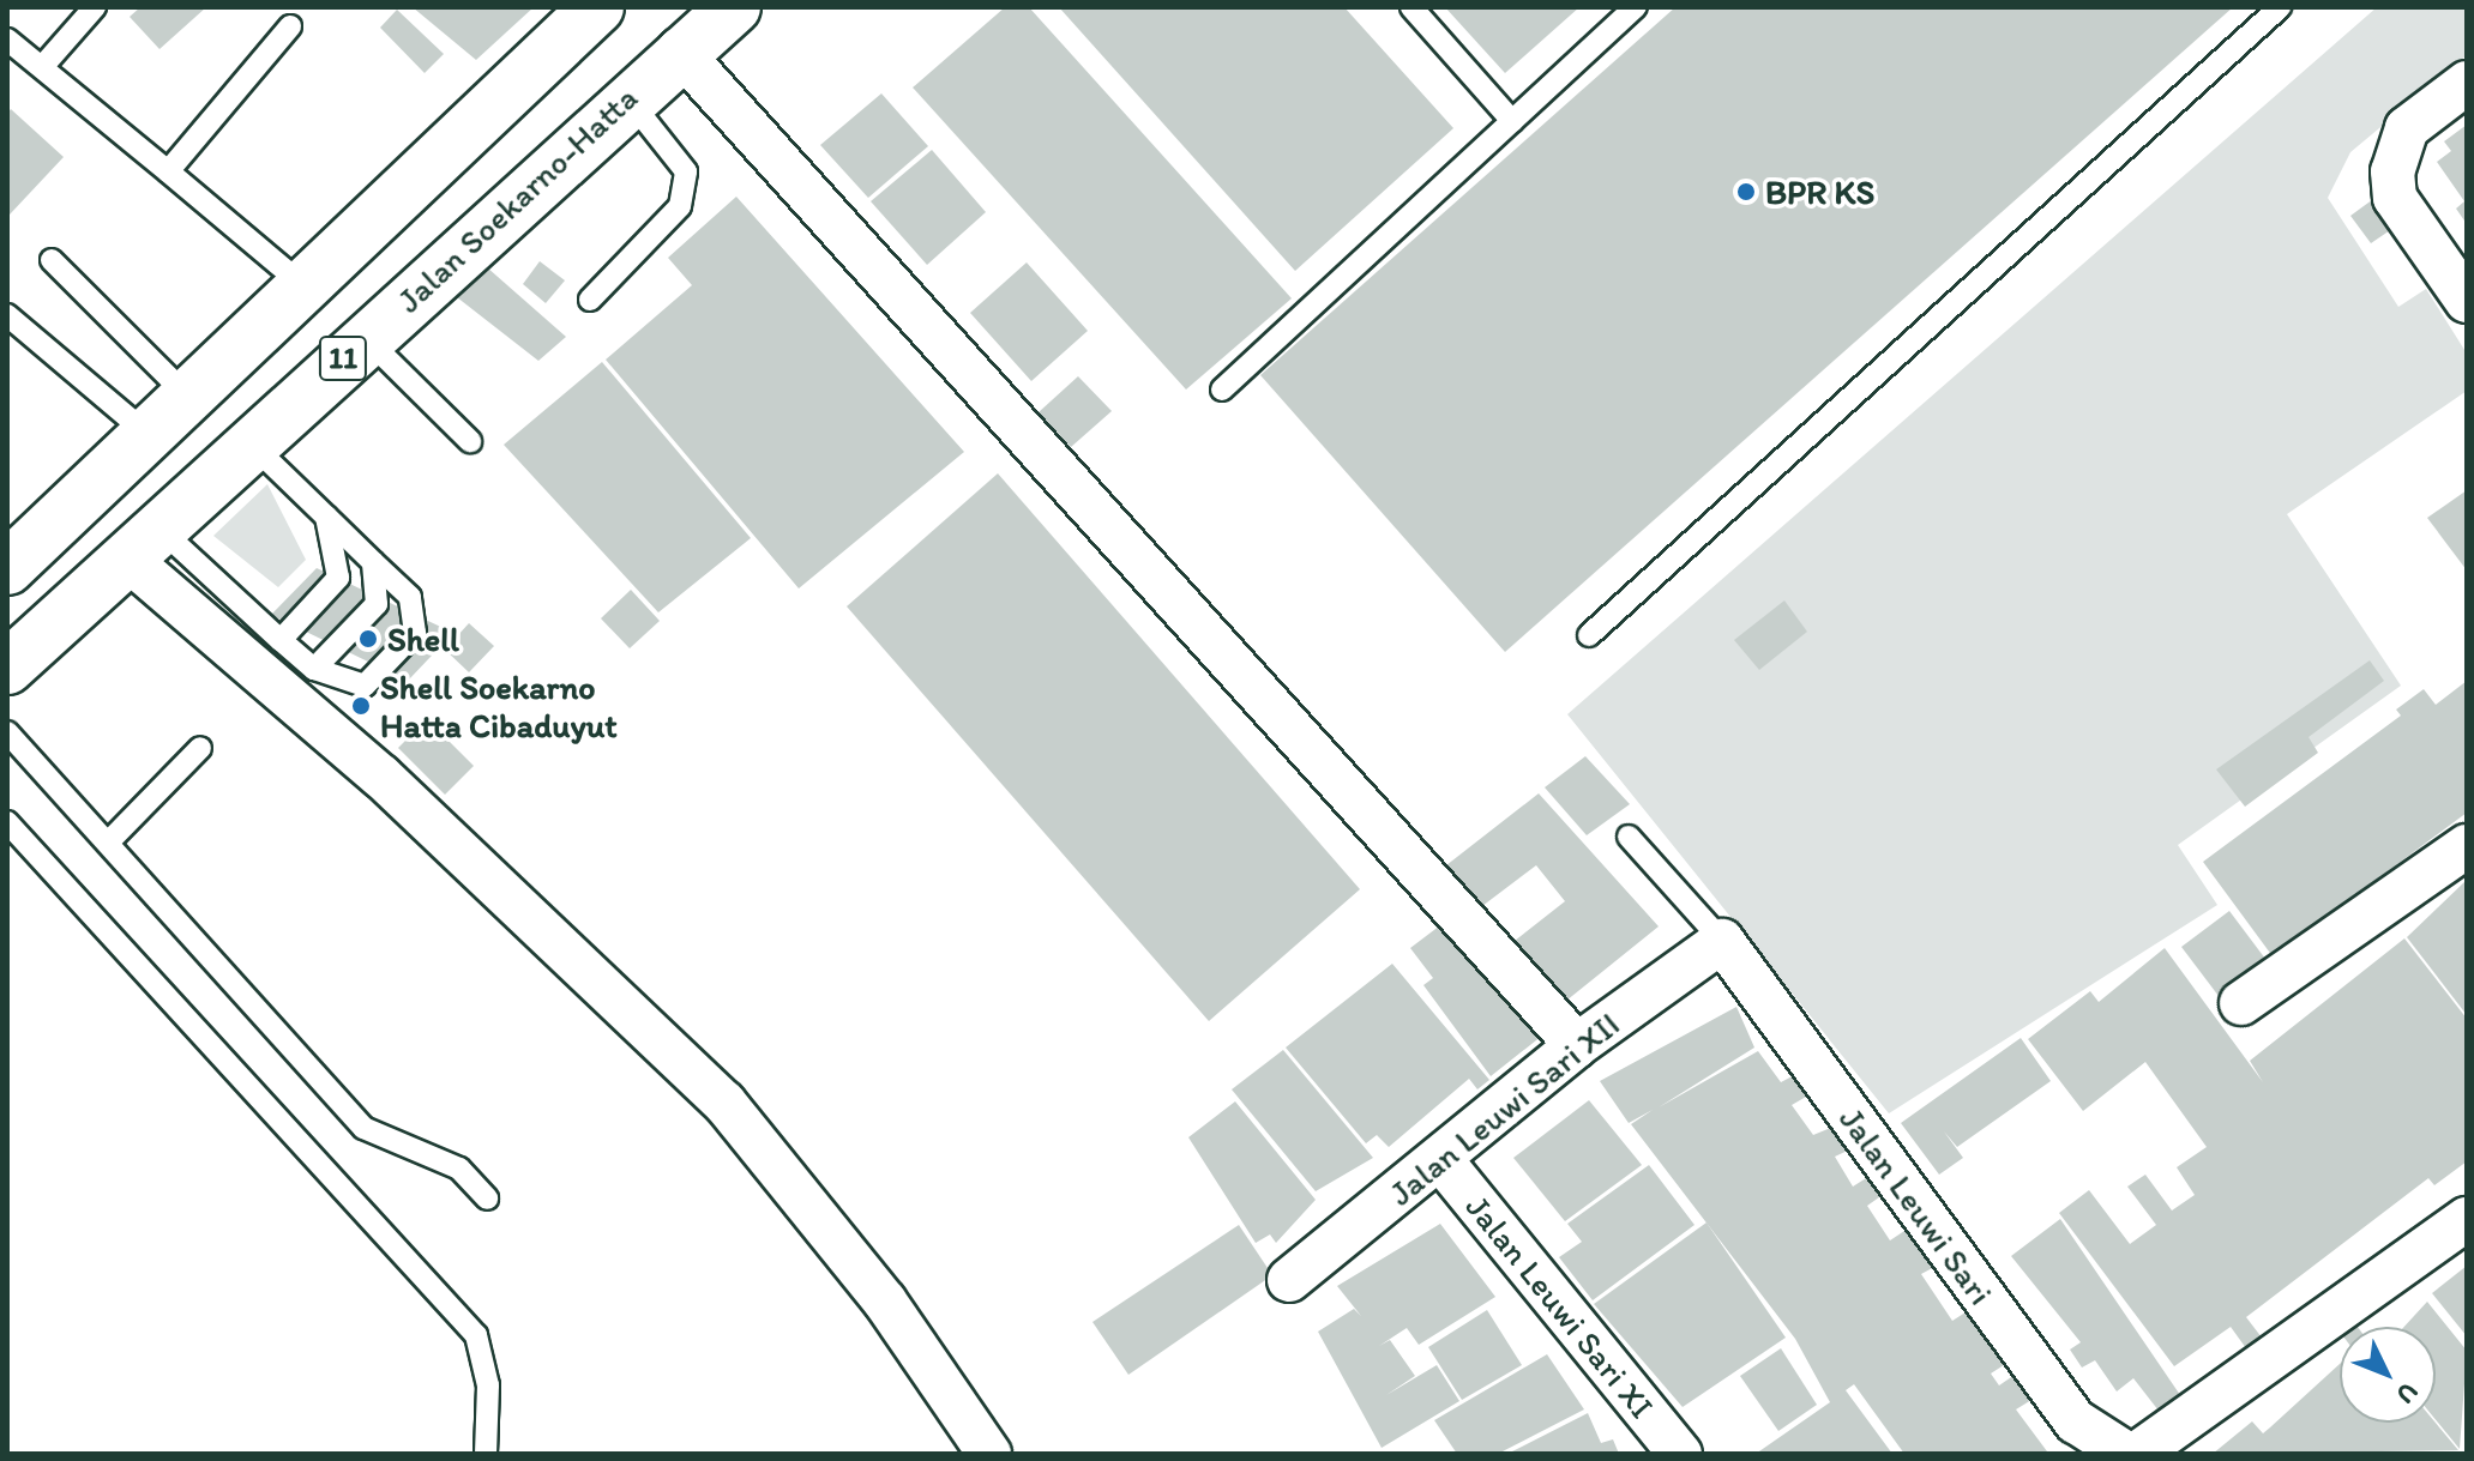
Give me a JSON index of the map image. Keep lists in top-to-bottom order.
{
  "streets": {
    "highway": ["Jalan Soekarno-Hatta", "11"],
    "street": ["Jalan Leuwi Sari XII", "Jalan Leuwi Sari", "Jalan Leuwi Sari XI"]
  },
  "crossings": [
    ["Jalan Soekarno-Hatta", "11"],
    ["Jalan Leuwi Sari XII", "Jalan Leuwi Sari"],
    ["Jalan Leuwi Sari XII", "Jalan Leuwi Sari XI"]
  ],
  "places": ["BPR KS", "Shell", "Shell Soekarno Hatta Cibaduyut"],
  "north": "bottom right"
}
